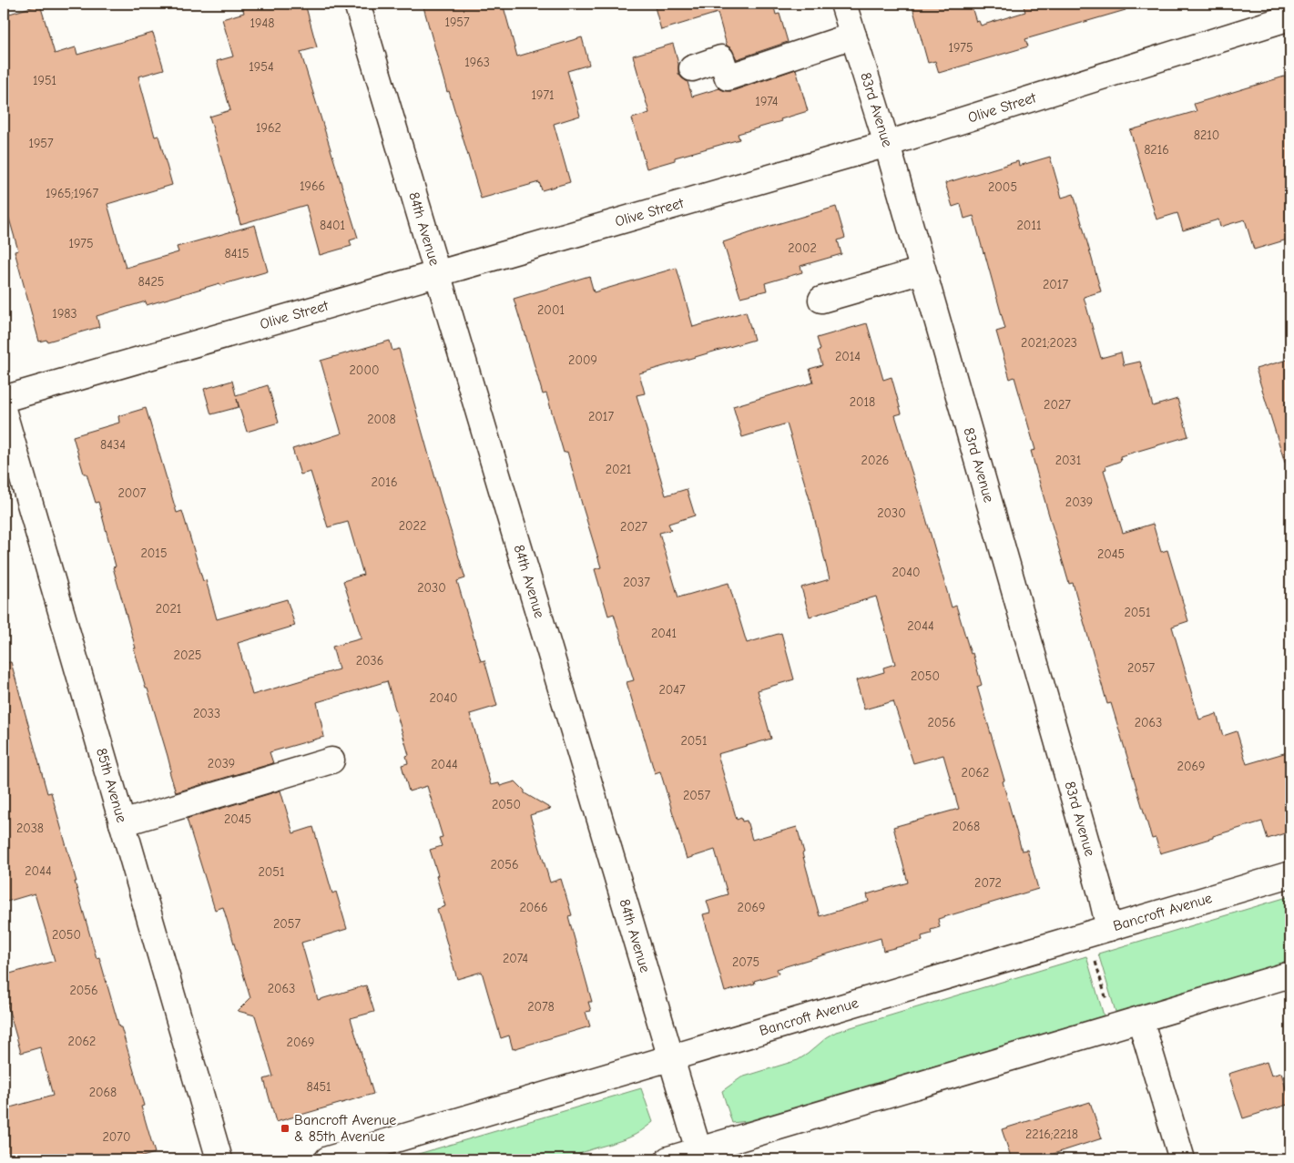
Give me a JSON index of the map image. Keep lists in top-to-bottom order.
{
  "streets": {
    "street": [
      "Olive Street",
      "83rd Avenue",
      "84th Avenue",
      "85th Avenue",
      "Bancroft Avenue"
    ]
  },
  "crossings": [
    ["Olive Street", "83rd Avenue"],
    ["Olive Street", "84th Avenue"],
    ["83rd Avenue", "Bancroft Avenue"],
    ["84th Avenue", "Bancroft Avenue"]
  ],
  "places": {
    "transit": ["Bancroft Avenue & 85th Avenue"]
  },
  "house_numbers": [
    "1957",
    "1948",
    "1975",
    "1963",
    "1954",
    "1951",
    "1971",
    "1974",
    "1962",
    "8210",
    "1957",
    "8216",
    "1966",
    "2005",
    "1965;1967",
    "8401",
    "2011",
    "1975",
    "2002",
    "8415",
    "8425",
    "2017",
    "2001",
    "1983",
    "2021;2023",
    "2014",
    "2009",
    "2000",
    "2018",
    "2027",
    "2017",
    "2008",
    "8434",
    "2026",
    "2031",
    "2021",
    "2016",
    "2007",
    "2039",
    "2030",
    "2022",
    "2027",
    "2015",
    "2045",
    "2040",
    "2037",
    "2030",
    "2021",
    "2051",
    "2044",
    "2041",
    "2025",
    "2036",
    "2057",
    "2050",
    "2047",
    "2040",
    "2033",
    "2056",
    "2063",
    "2051",
    "2039",
    "2044",
    "2069",
    "2062",
    "2057",
    "2050",
    "2045",
    "2068",
    "2038",
    "2056",
    "2044",
    "2051",
    "2072",
    "2066",
    "2069",
    "2057",
    "2050",
    "2074",
    "2075",
    "2063",
    "2056",
    "2078",
    "2062",
    "2069",
    "8451",
    "2068",
    "2216;2218",
    "2070"
  ]
}
